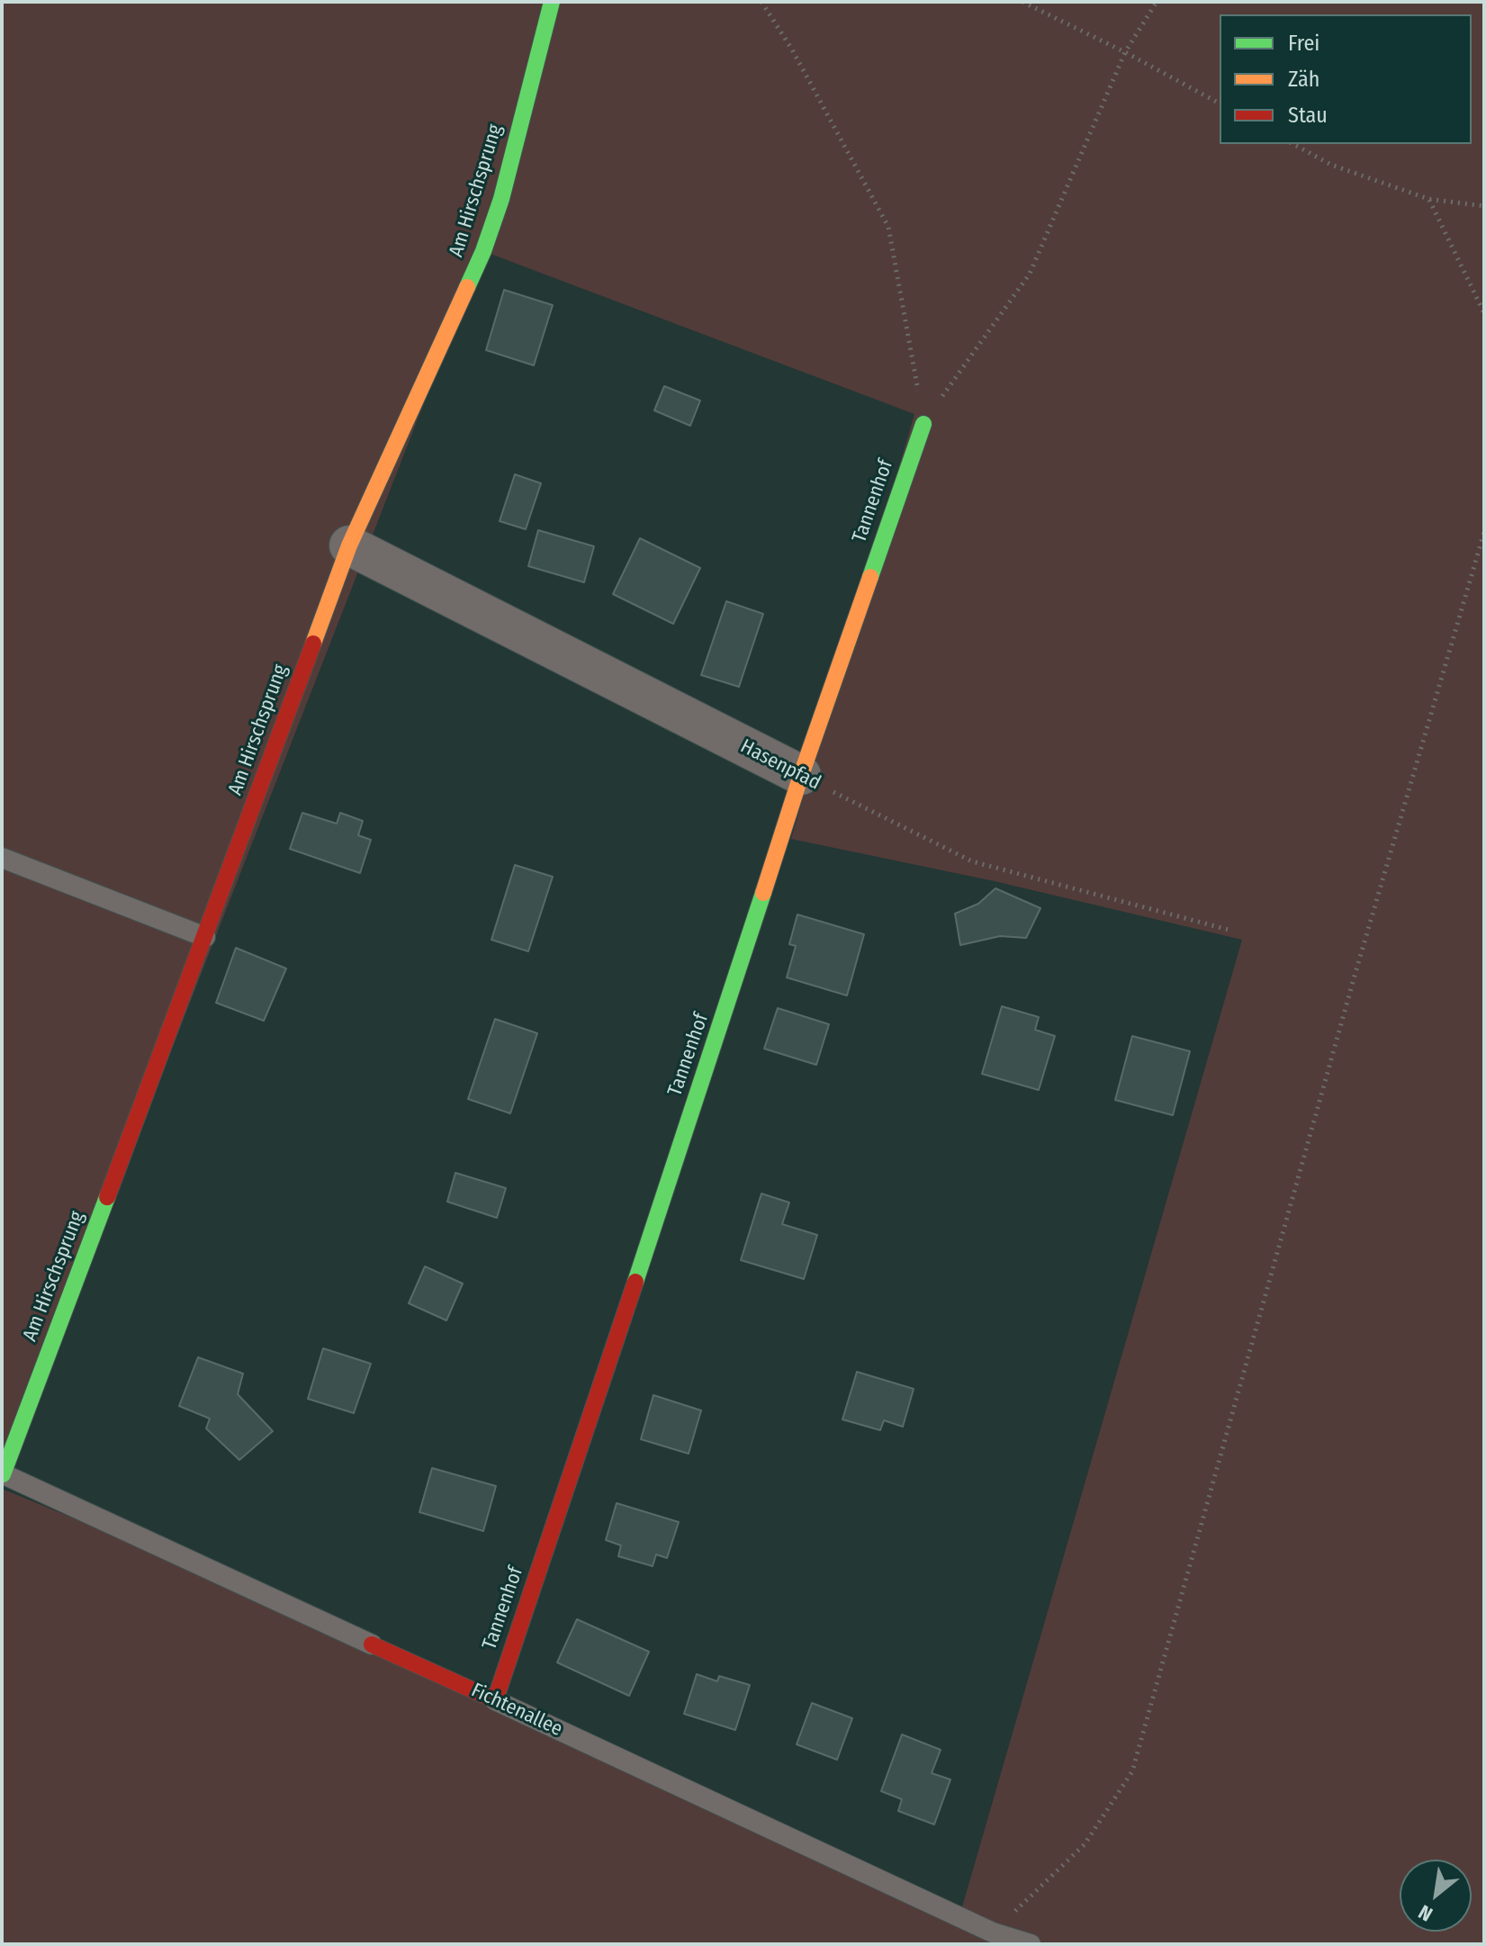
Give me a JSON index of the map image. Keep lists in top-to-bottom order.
{
  "streets": {
    "street": [
      "Am Hirschsprung",
      "Tannenhof",
      "Hasenpfad",
      "Fichtenallee"
    ]
  },
  "crossings": [
    ["Am Hirschsprung", "Hasenpfad"],
    ["Am Hirschsprung", "Fichtenallee"],
    ["Tannenhof", "Hasenpfad"],
    ["Tannenhof", "Fichtenallee"]
  ],
  "legend": ["Frei", "Zäh", "Stau"],
  "north": "bottom left"
}
